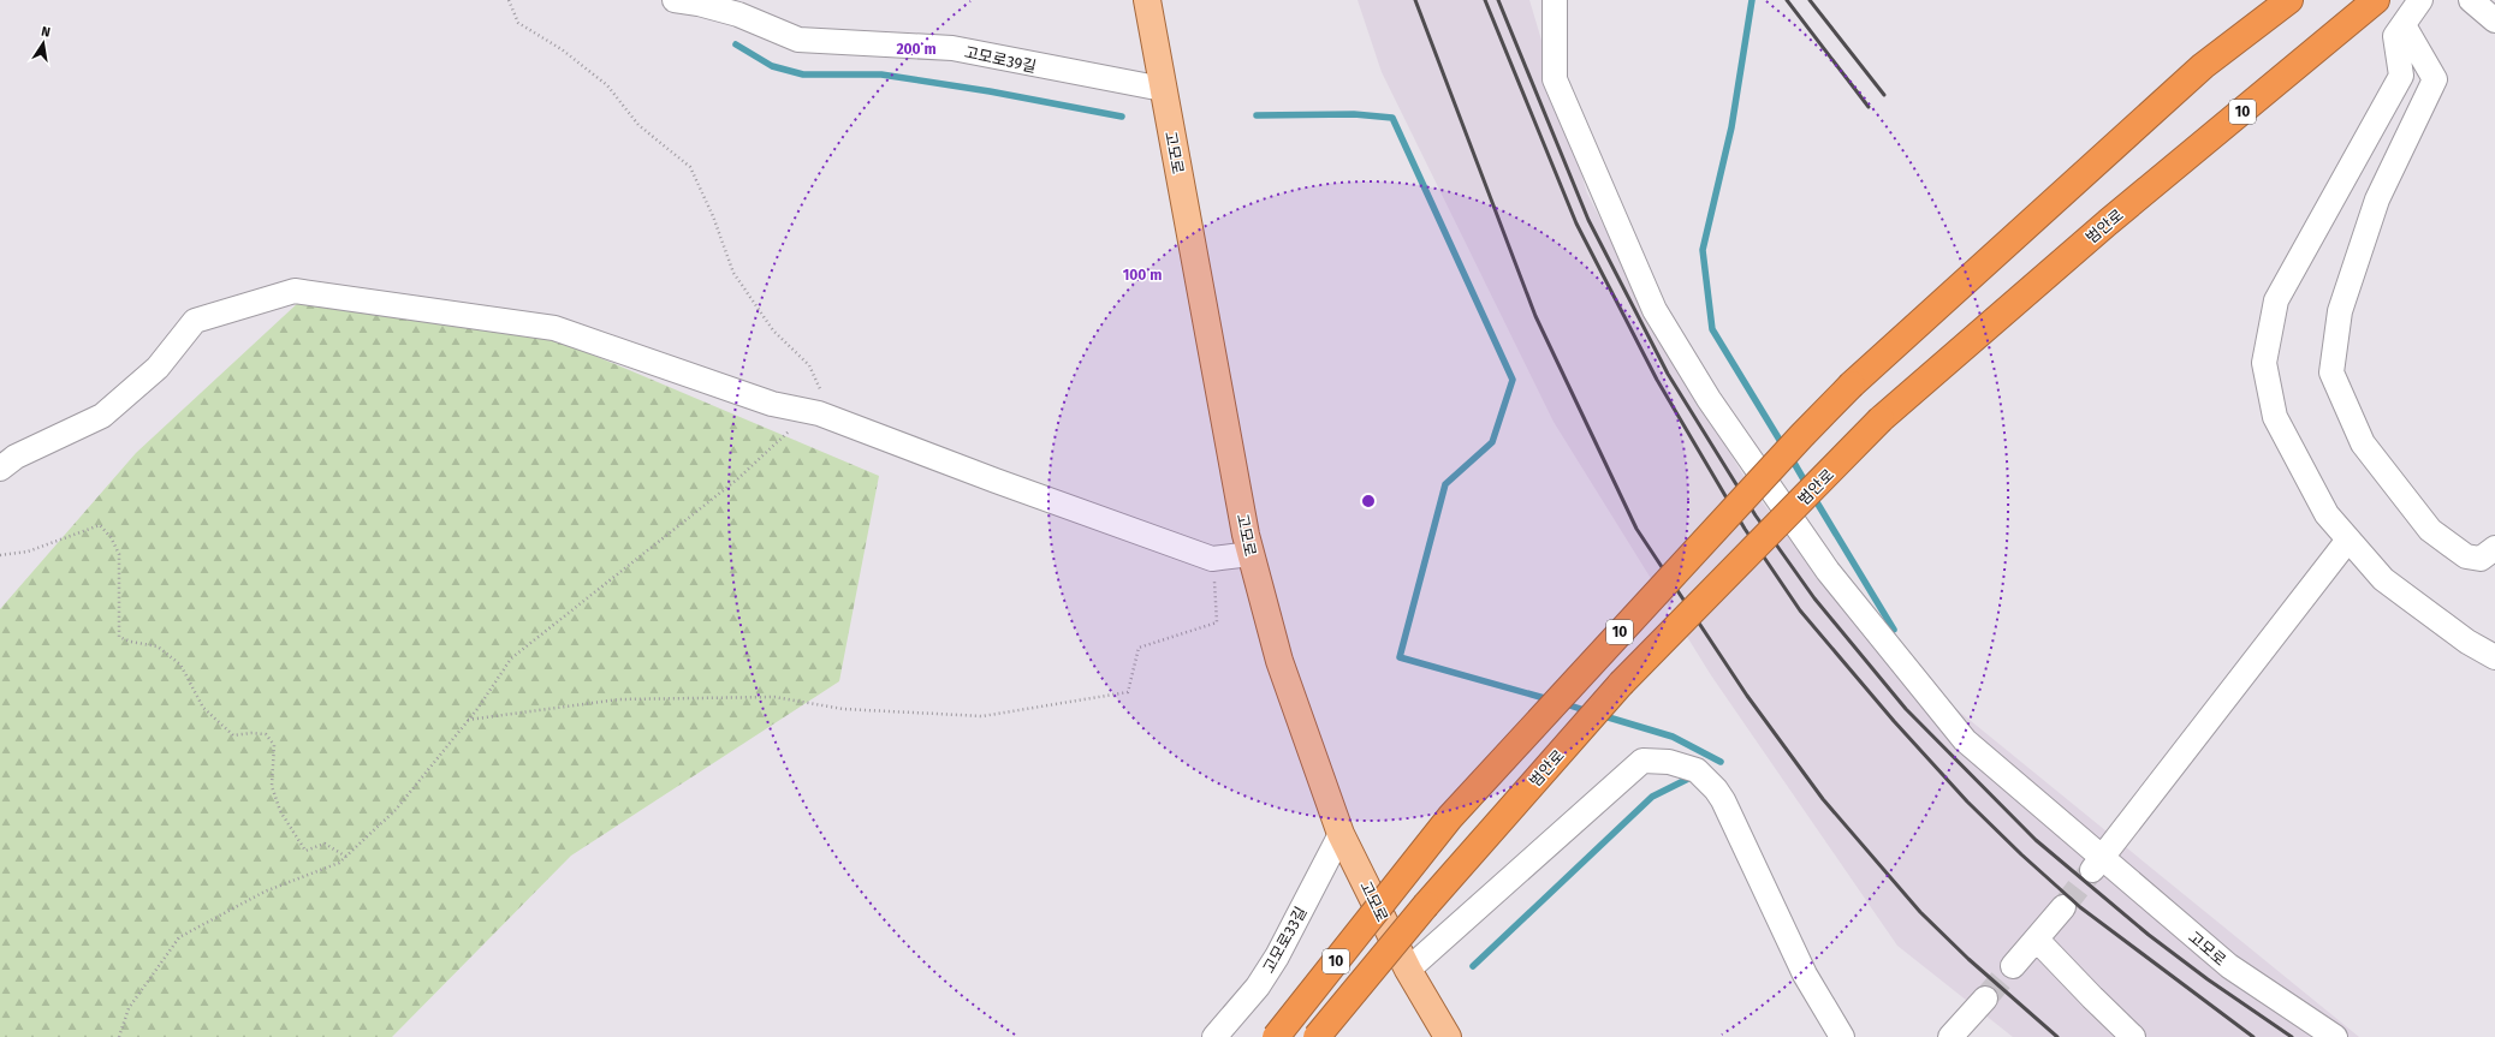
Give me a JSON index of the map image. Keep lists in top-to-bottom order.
{
  "streets": {
    "highway": ["10", "범안로"],
    "main road": ["고모로"],
    "street": ["고모로39길", "고모로33길"]
  },
  "crossings": [
    ["고모로39길", "고모로"],
    ["고모로", "고모로33길"]
  ],
  "north": "top",
  "rings": ["200 m", "100 m"]
}
